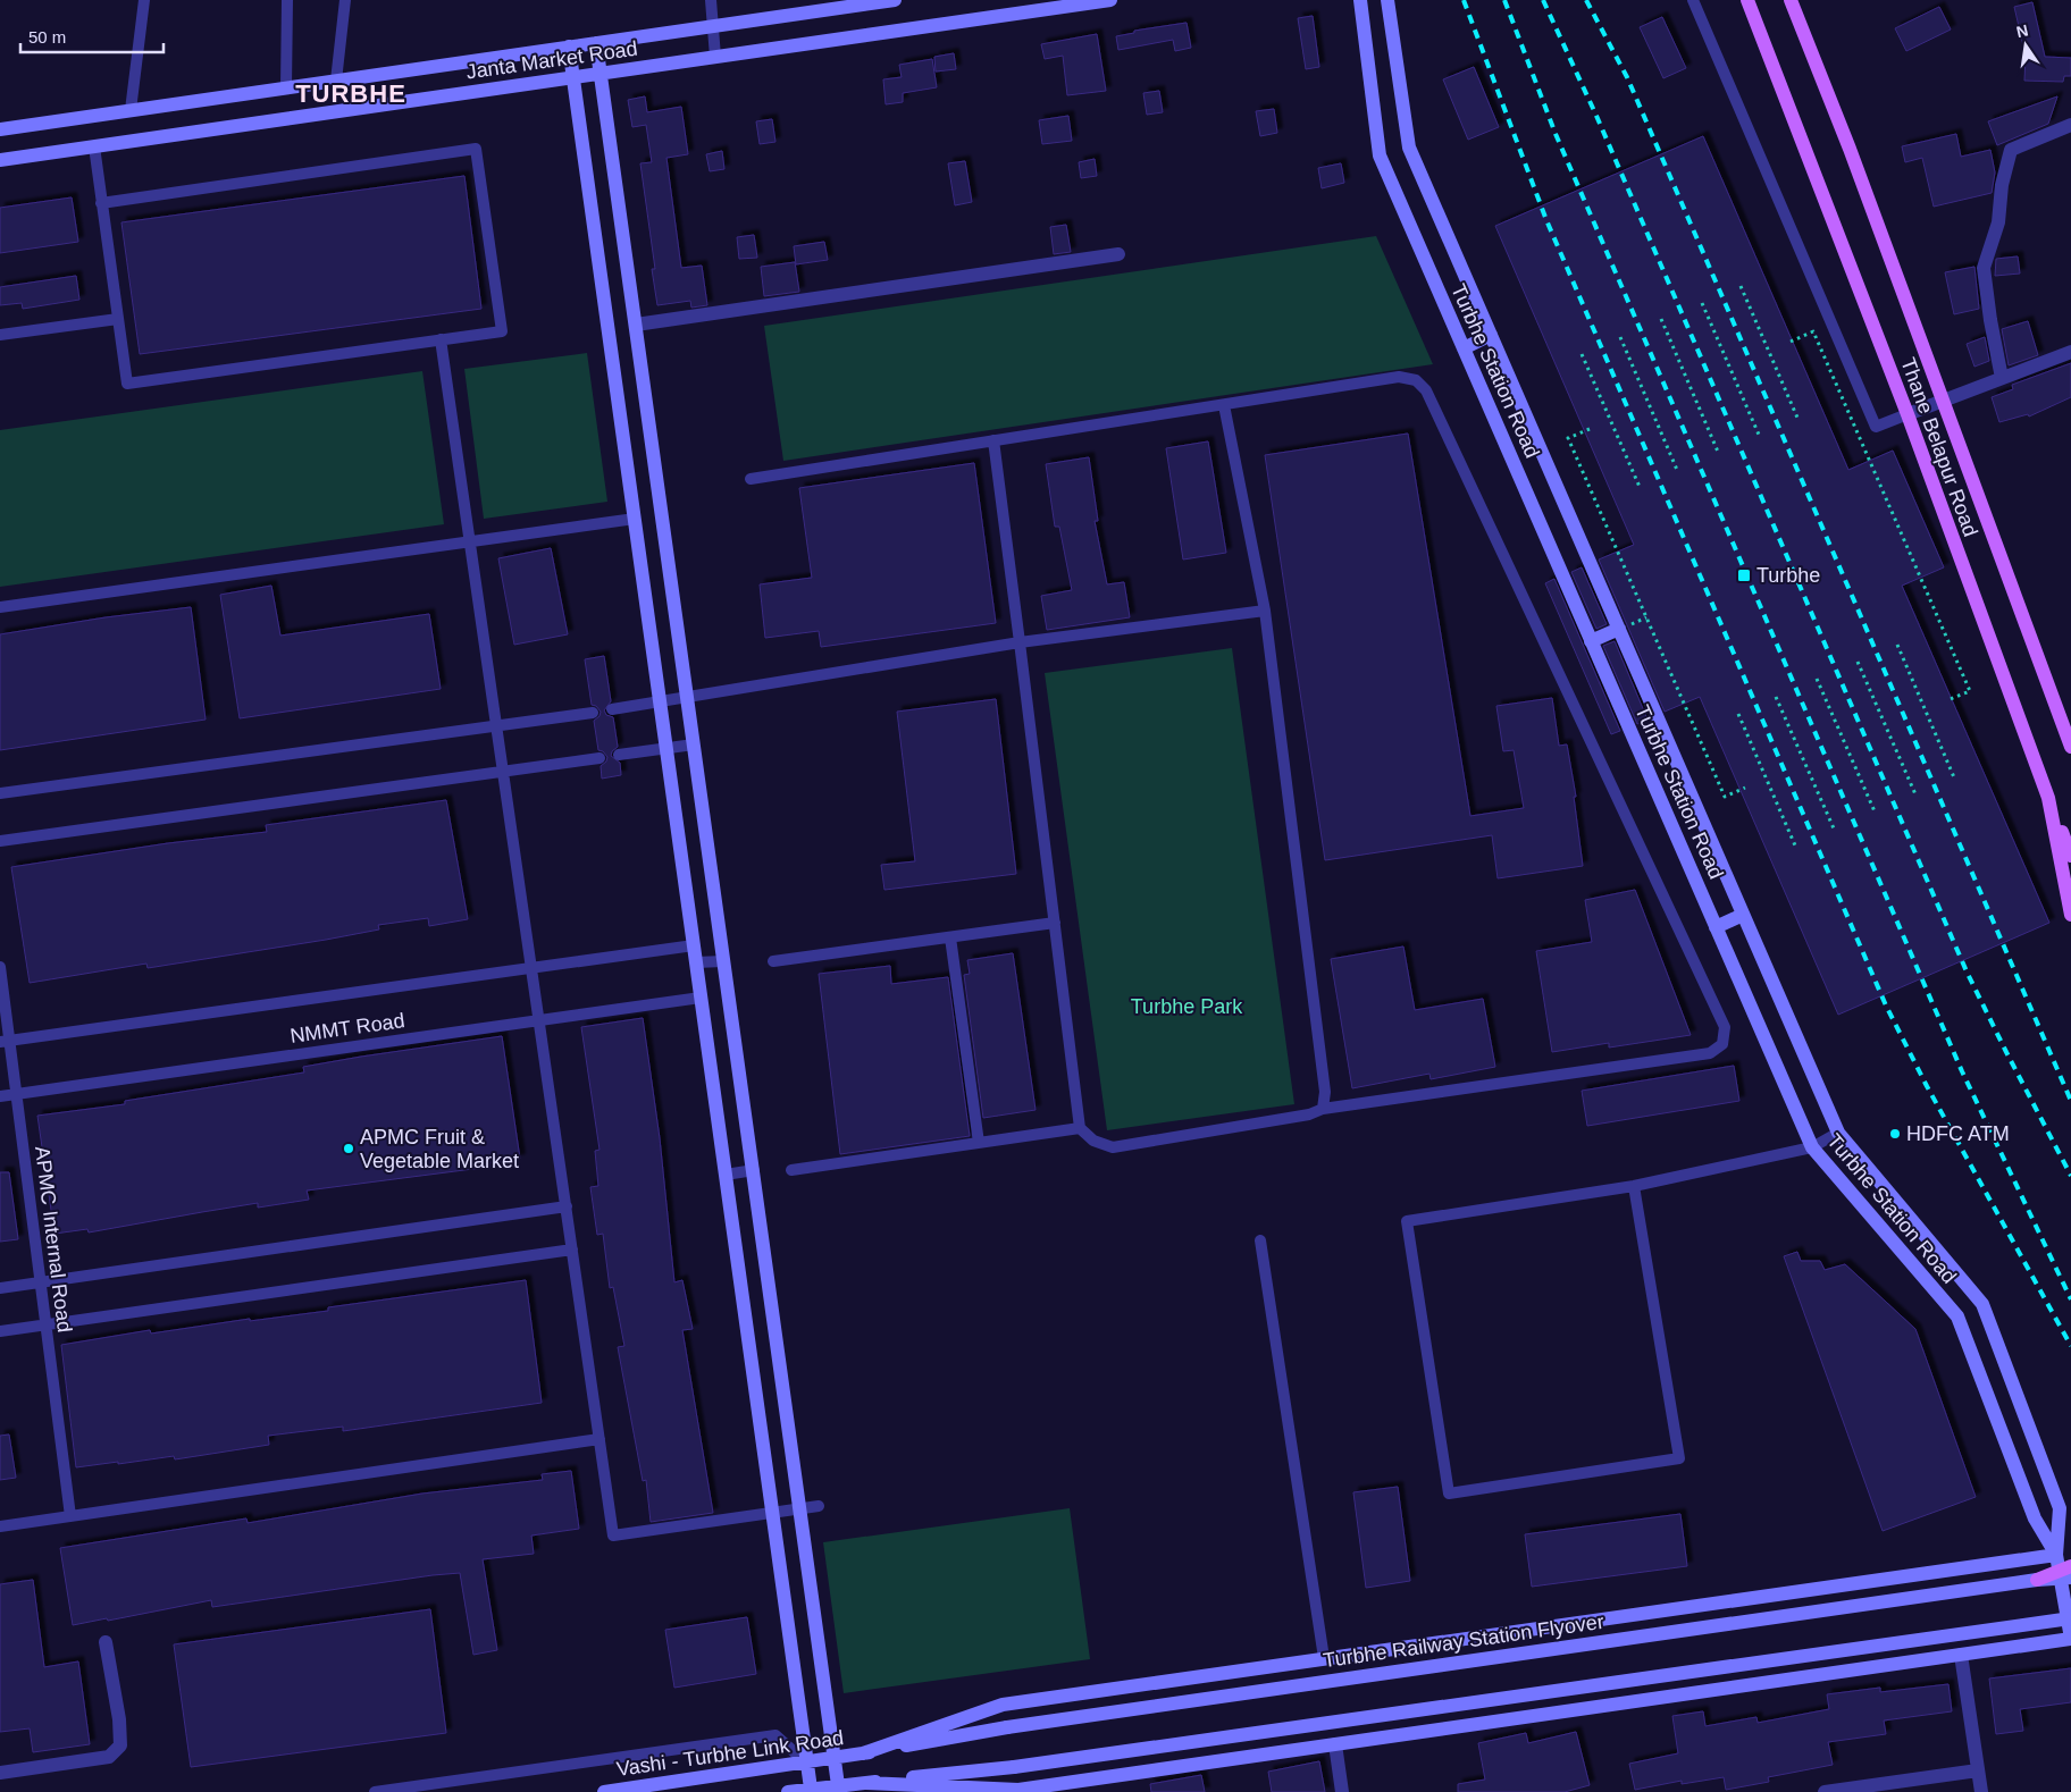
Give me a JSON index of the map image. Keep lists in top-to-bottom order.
{
  "streets": {
    "main road": [
      "Janta Market Road",
      "Turbhe Station Road",
      "Thane Belapur Road",
      "Turbhe Railway Station Flyover",
      "Vashi - Turbhe Link Road"
    ],
    "lane": ["NMMT Road", "APMC Internal Road"]
  },
  "crossings": [
    ["NMMT Road", "APMC Internal Road"],
    ["Turbhe Railway Station Flyover", "Vashi - Turbhe Link Road"]
  ],
  "districts": ["TURBHE"],
  "parks": ["Turbhe Park"],
  "places": {
    "transit": ["Turbhe"],
    "other": ["HDFC ATM", "APMC Fruit & Vegetable Market"]
  },
  "scale_bar": "50 m",
  "north": "top"
}
